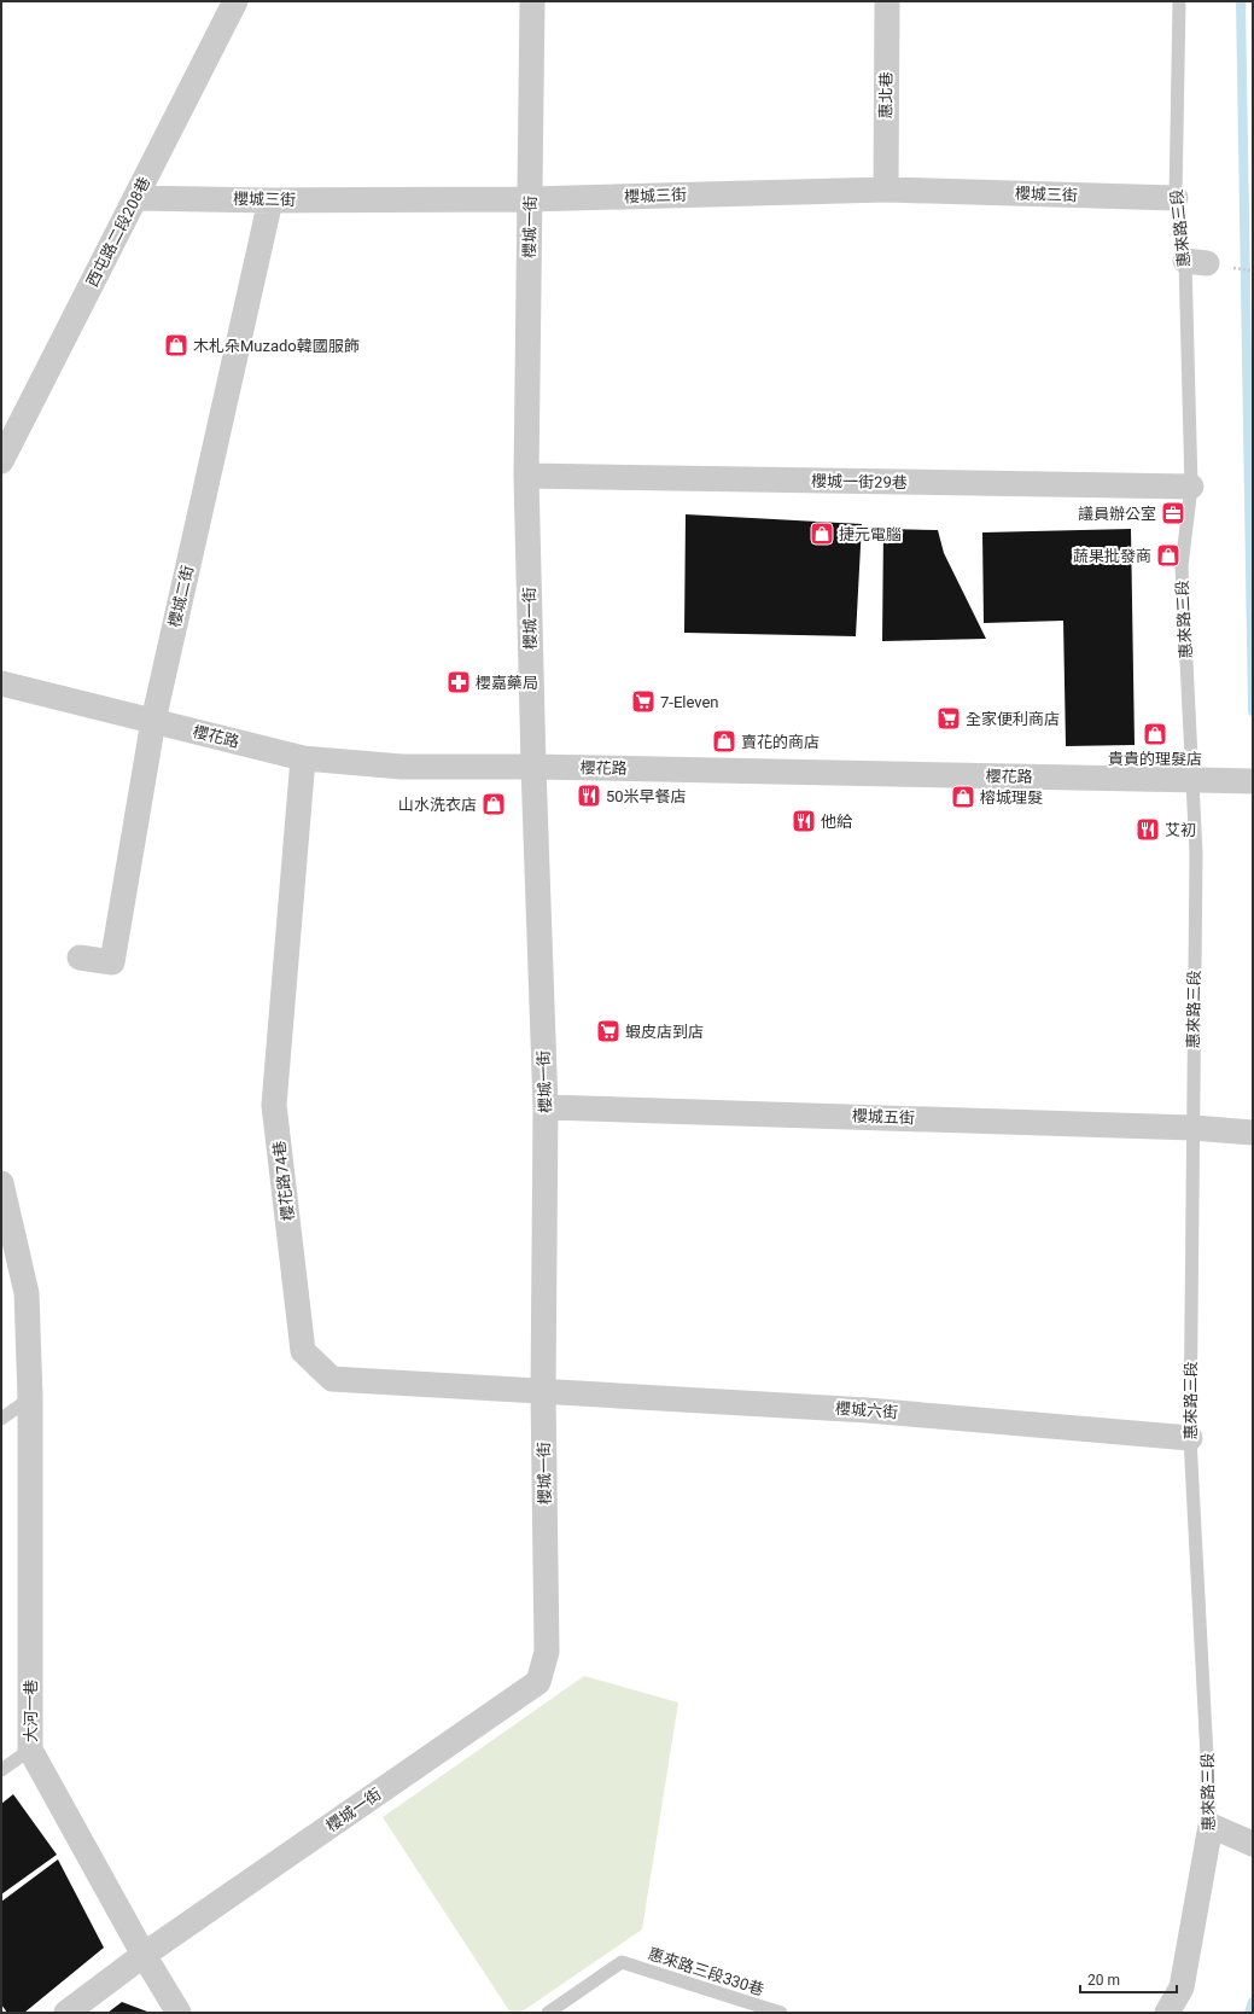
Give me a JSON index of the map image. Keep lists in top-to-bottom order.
{
  "streets": {
    "street": [
      "惠北巷",
      "櫻城三街",
      "櫻城一街",
      "惠來路三段",
      "西屯路二段208巷",
      "櫻城一街29巷",
      "櫻城二街",
      "櫻花路",
      "櫻城五街",
      "櫻花路74巷",
      "櫻城六街",
      "大河一巷"
    ],
    "lane": ["惠來路三段330巷"]
  },
  "crossings": [
    ["惠北巷", "櫻城三街"],
    ["櫻城三街", "櫻城一街"],
    ["櫻城三街", "惠來路三段"],
    ["櫻城三街", "西屯路二段208巷"],
    ["櫻城三街", "櫻城二街"],
    ["櫻城一街", "櫻城一街29巷"],
    ["櫻城一街", "櫻花路"],
    ["櫻城一街", "櫻城五街"],
    ["櫻城一街", "櫻花路74巷"],
    ["櫻城一街", "櫻城六街"],
    ["櫻城一街", "大河一巷"],
    ["惠來路三段", "櫻城一街29巷"],
    ["惠來路三段", "櫻花路"],
    ["惠來路三段", "櫻城五街"],
    ["惠來路三段", "櫻城六街"],
    ["櫻城二街", "櫻花路"],
    ["櫻花路", "櫻花路74巷"],
    ["櫻花路74巷", "櫻城六街"]
  ],
  "places": {
    "shop": [
      "木札朵Muzado韓國服飾",
      "捷元電腦",
      "蔬果批發商",
      "貴貴的理髮店",
      "賣花的商店",
      "榕城理髮",
      "山水洗衣店"
    ],
    "office": ["議員辦公室"],
    "pharmacy": ["櫻嘉藥局"],
    "supermarket": ["7-Eleven", "全家便利商店", "蝦皮店到店"],
    "restaurant": ["50米早餐店", "他給", "艾初"]
  },
  "scale_bar": "20 m"
}
